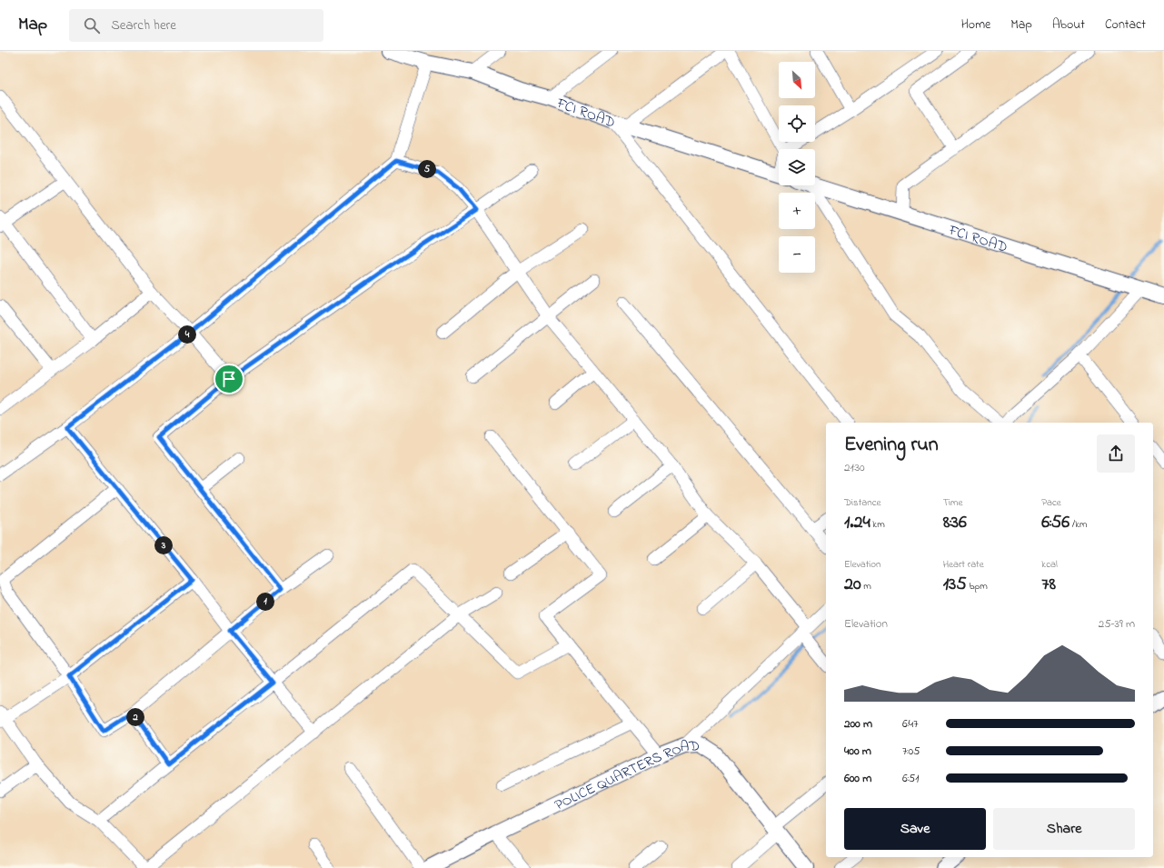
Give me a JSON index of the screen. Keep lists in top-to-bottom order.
{
  "streets": {
    "street": ["FCI ROAD", "POLICE QUARTERS ROAD"]
  },
  "north": "bottom right",
  "page": {
    "header": "Map",
    "search": "Search here",
    "nav": [
      "Home",
      "Map",
      "About",
      "Contact"
    ],
    "map_buttons": ["+", "−"],
    "pins": [
      "5",
      "4",
      "3",
      "1",
      "2"
    ],
    "heading": ["Evening run", "21:30"],
    "stats": [
      ["Distance", "1.24 km"],
      ["Time", "8:36"],
      ["Pace", "6:56 /km"],
      ["Elevation", "20 m"],
      ["Heart rate", "135 bpm"],
      ["kcal", "78"]
    ],
    "chart": ["Elevation", "25–39 m"],
    "list": [
      {
        "name": "200 m",
        "note": "6:47"
      },
      {
        "name": "400 m",
        "note": "7:05"
      },
      {
        "name": "600 m",
        "note": "6:51"
      }
    ],
    "buttons": ["Save", "Share"]
  }
}
